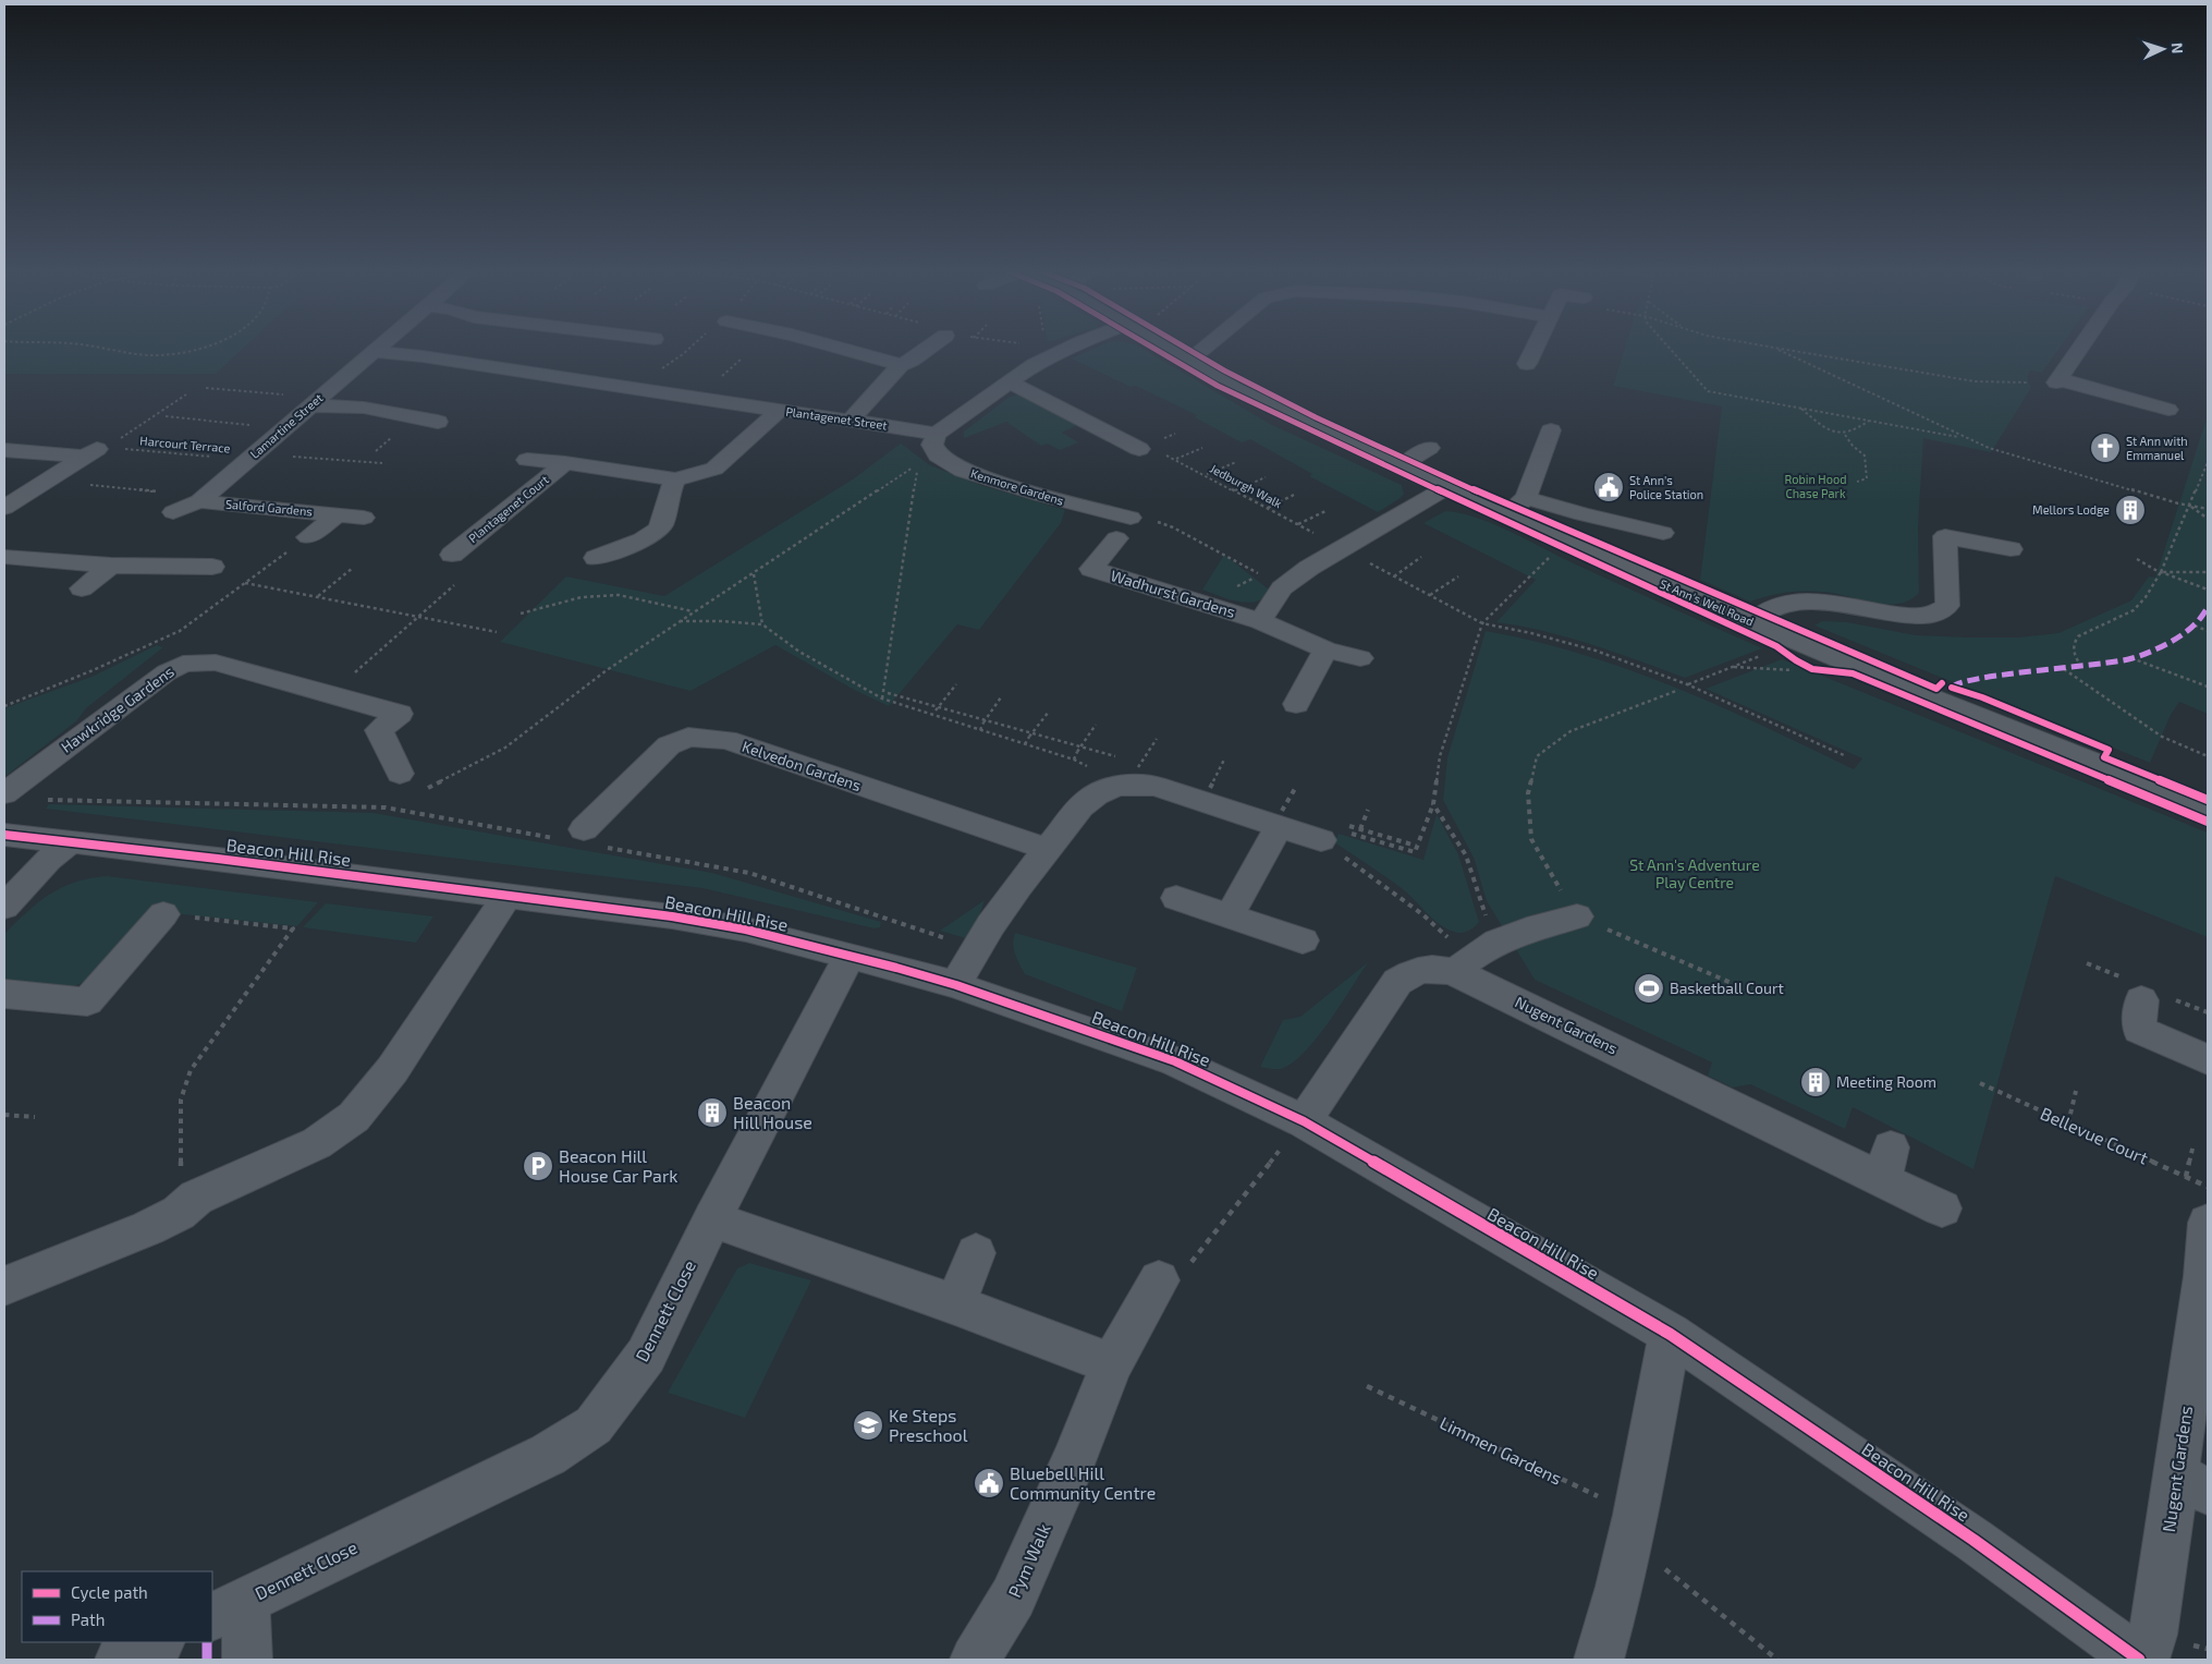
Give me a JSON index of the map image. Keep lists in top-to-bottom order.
{
  "streets": {
    "street": [
      "Plantagenet Street",
      "Lamartine Street",
      "Kenmore Gardens",
      "Salford Gardens",
      "Plantagenet Court",
      "Wadhurst Gardens",
      "St Ann's Well Road",
      "Hawkridge Gardens",
      "Kelvedon Gardens",
      "Beacon Hill Rise",
      "Nugent Gardens",
      "Dennett Close",
      "Pym Walk"
    ],
    "path": [
      "Harcourt Terrace",
      "Jedburgh Walk",
      "Bellevue Court",
      "Limmen Gardens"
    ]
  },
  "crossings": [
    ["Plantagenet Street", "Lamartine Street"],
    ["Plantagenet Street", "Kenmore Gardens"],
    ["Plantagenet Street", "Plantagenet Court"],
    ["Lamartine Street", "Harcourt Terrace"],
    ["Lamartine Street", "Salford Gardens"],
    ["Beacon Hill Rise", "Nugent Gardens"],
    ["Beacon Hill Rise", "Dennett Close"]
  ],
  "parks": ["Robin Hood Chase Park", "St Ann's Adventure Play Centre"],
  "places": {
    "church": ["St Ann with Emmanuel"],
    "public building": ["St Ann's Police Station", "Bluebell Hill Community Centre"],
    "building": ["Mellors Lodge", "Meeting Room", "Beacon Hill House"],
    "sports": ["Basketball Court"],
    "parking": ["Beacon Hill House Car Park"],
    "school or university": ["Ke Steps Preschool"]
  },
  "legend": ["Cycle path", "Path"],
  "north": "right"
}
